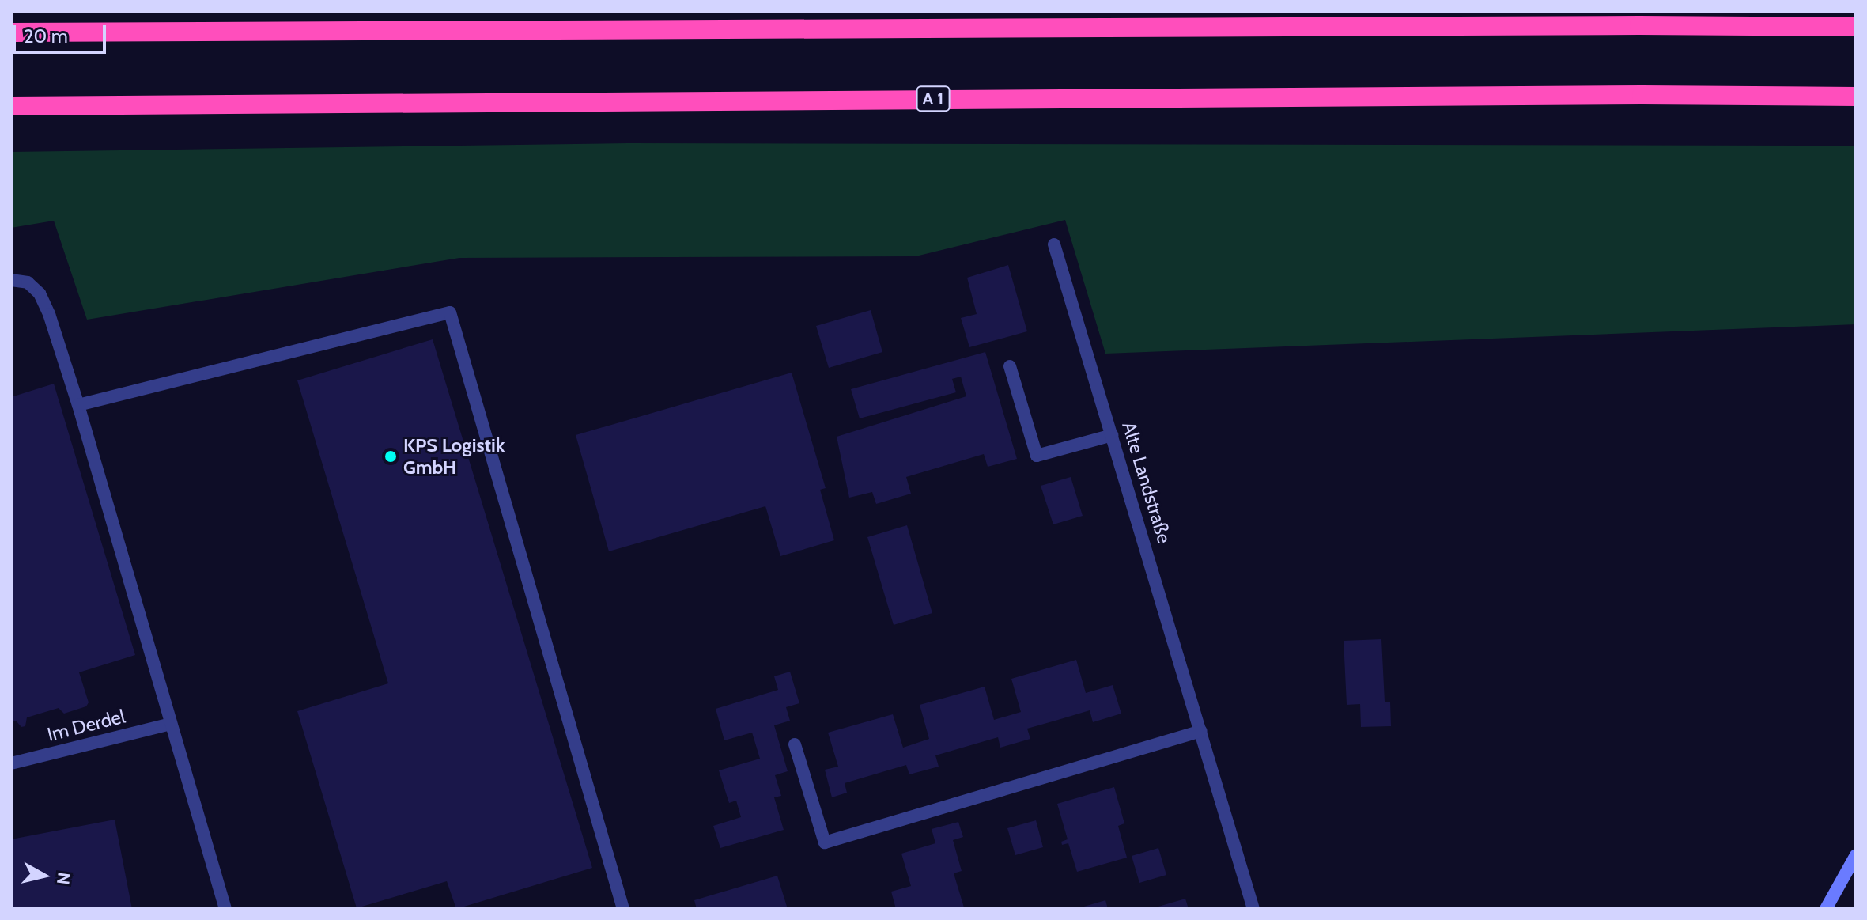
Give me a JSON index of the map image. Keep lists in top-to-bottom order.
{
  "streets": {
    "highway": ["A 1"],
    "street": ["Alte Landstraße", "Im Derdel"]
  },
  "places": ["KPS Logistik GmbH"],
  "scale_bar": "20 m",
  "north": "right"
}
